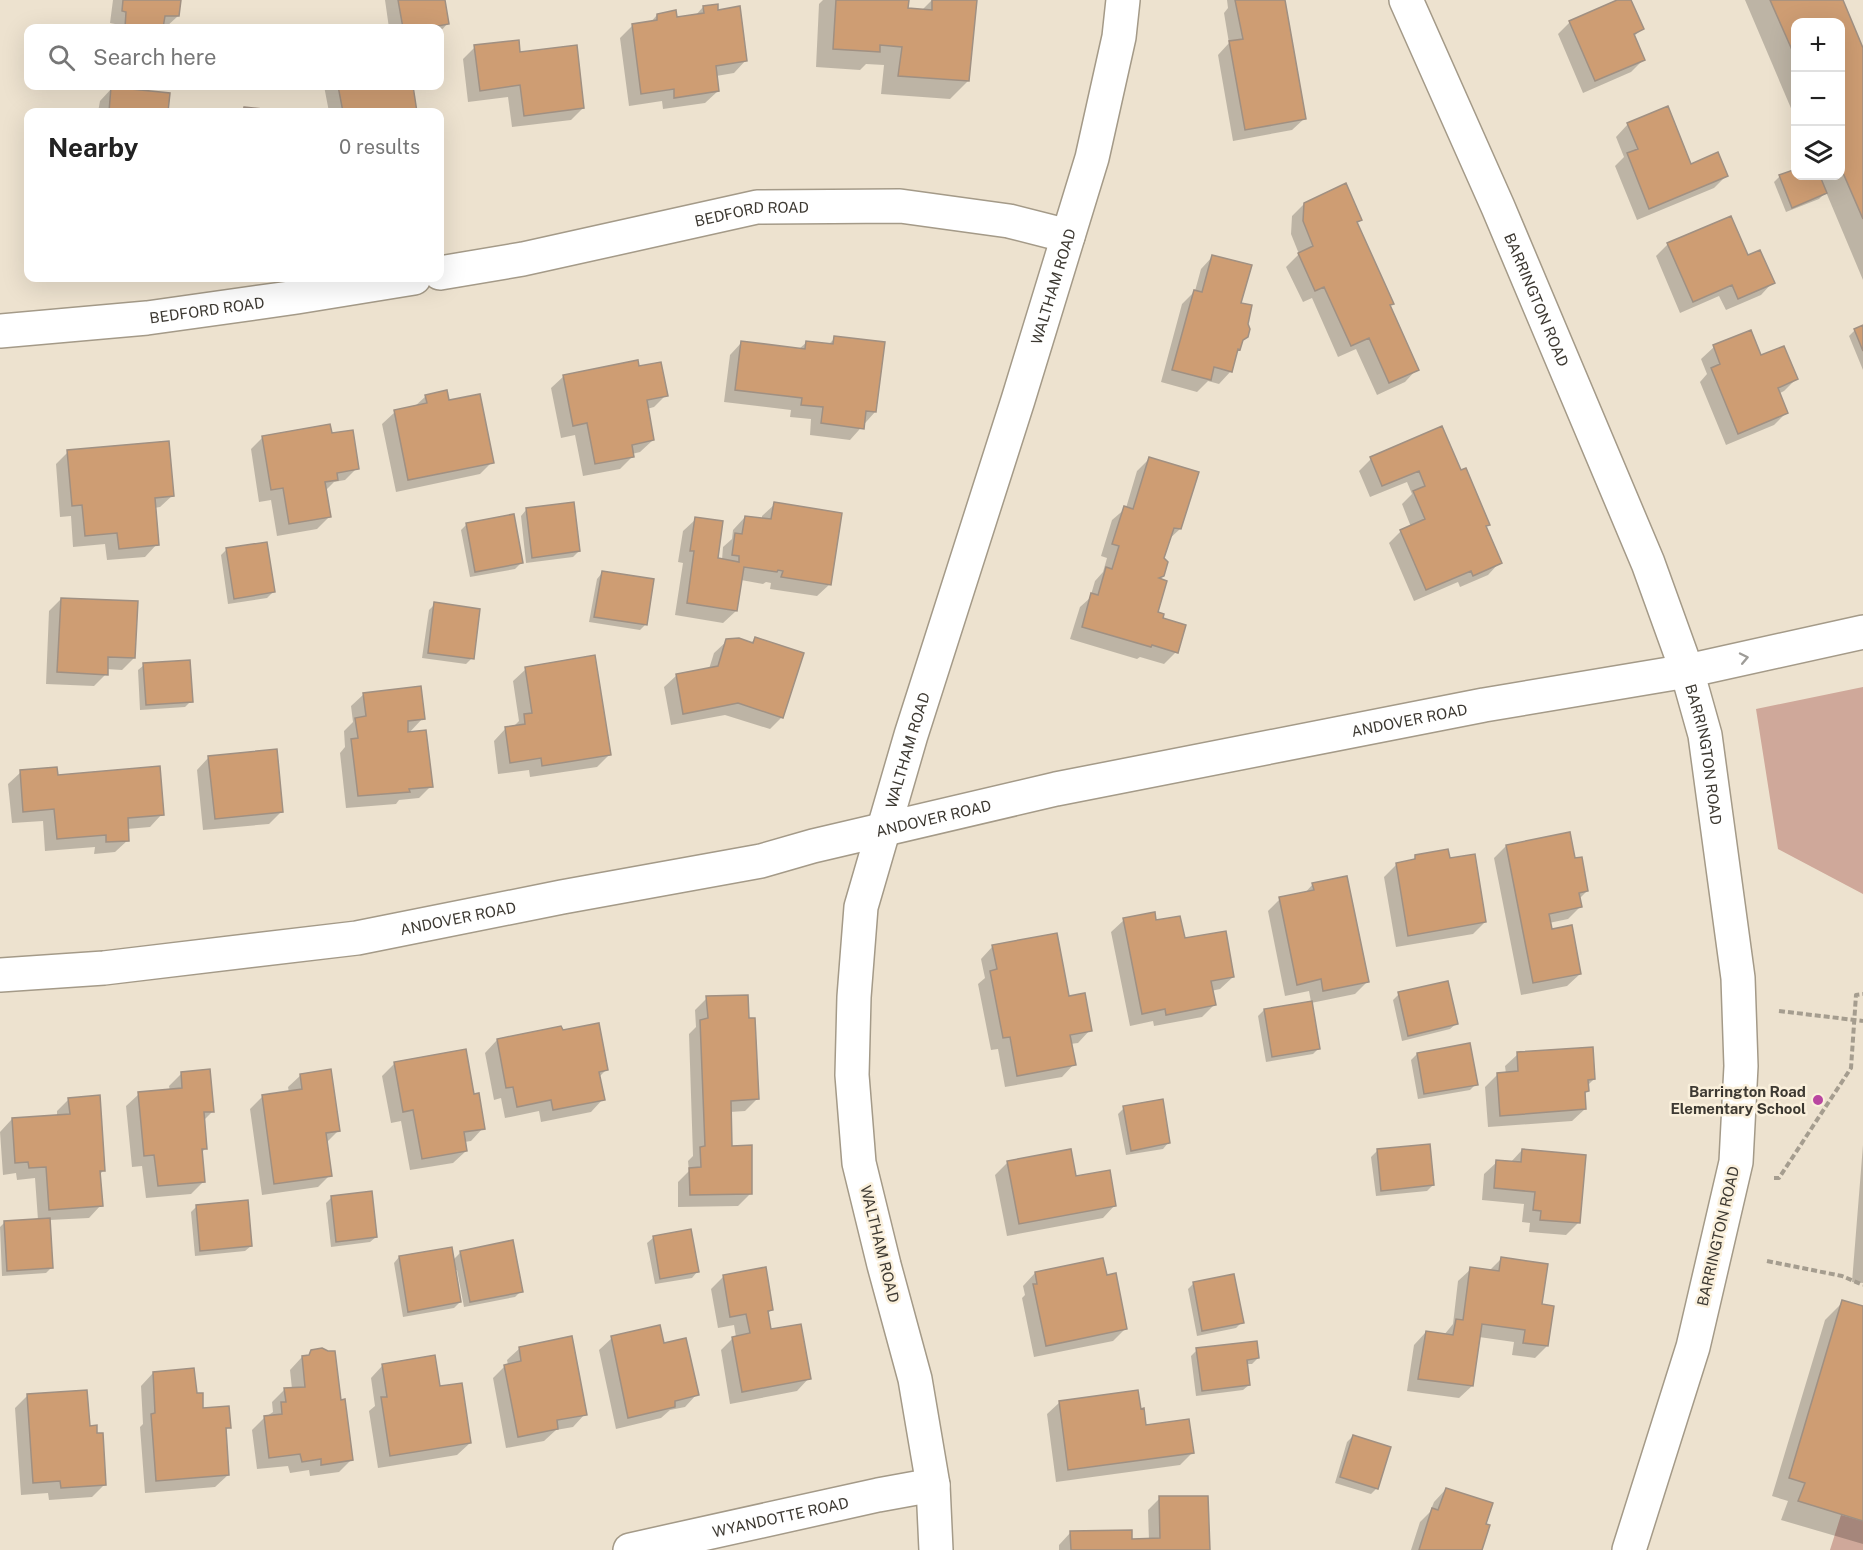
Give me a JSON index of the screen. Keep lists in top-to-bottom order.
{
  "streets": {
    "street": [
      "BEDFORD ROAD",
      "WALTHAM ROAD",
      "BARRINGTON ROAD",
      "ANDOVER ROAD",
      "WYANDOTTE ROAD"
    ]
  },
  "crossings": [
    ["BEDFORD ROAD", "WALTHAM ROAD"],
    ["WALTHAM ROAD", "ANDOVER ROAD"],
    ["WALTHAM ROAD", "WYANDOTTE ROAD"],
    ["BARRINGTON ROAD", "ANDOVER ROAD"]
  ],
  "places": ["Barrington Road Elementary School"],
  "page": {
    "map_buttons": ["+", "−"],
    "search": "Search here",
    "heading": ["Nearby", "0 results"]
  }
}
